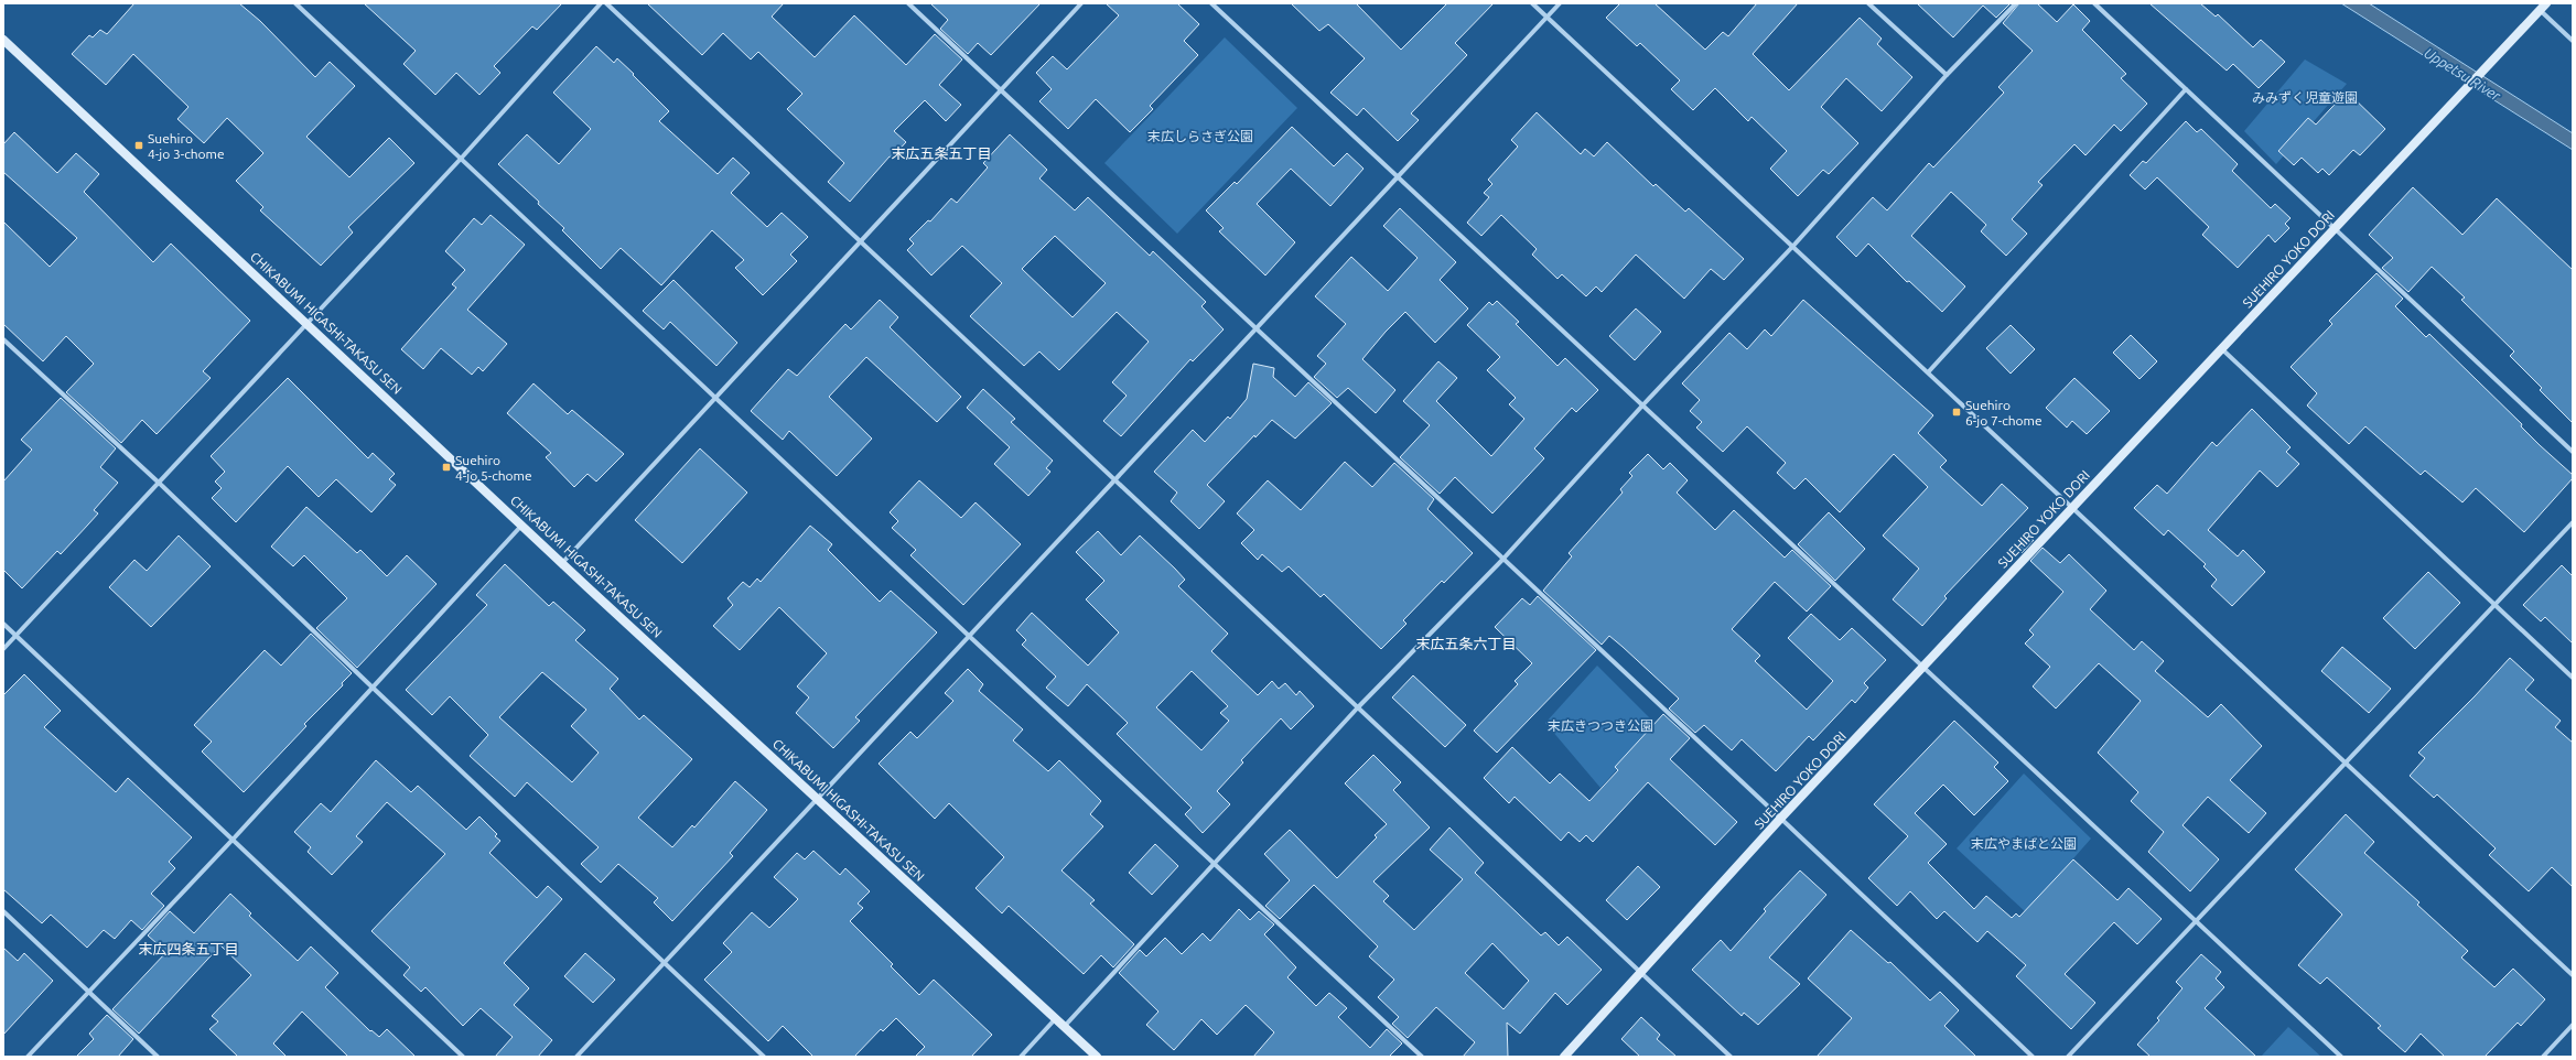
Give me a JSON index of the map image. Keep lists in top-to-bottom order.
{
  "streets": {
    "street": ["SUEHIRO YOKO DORI", "CHIKABUMI HIGASHI-TAKASU SEN"]
  },
  "districts": ["末広五条五丁目", "末広五条六丁目", "末広四条五丁目"],
  "water": ["Uppetsu River"],
  "parks": [
    "みみずく児童遊園",
    "末広しらさぎ公園",
    "末広きつつき公園",
    "末広やまばと公園"
  ],
  "places": {
    "transit": ["Suehiro 4-jo 3-chome", "Suehiro 6-jo 7-chome", "Suehiro 4-jo 5-chome"]
  }
}
